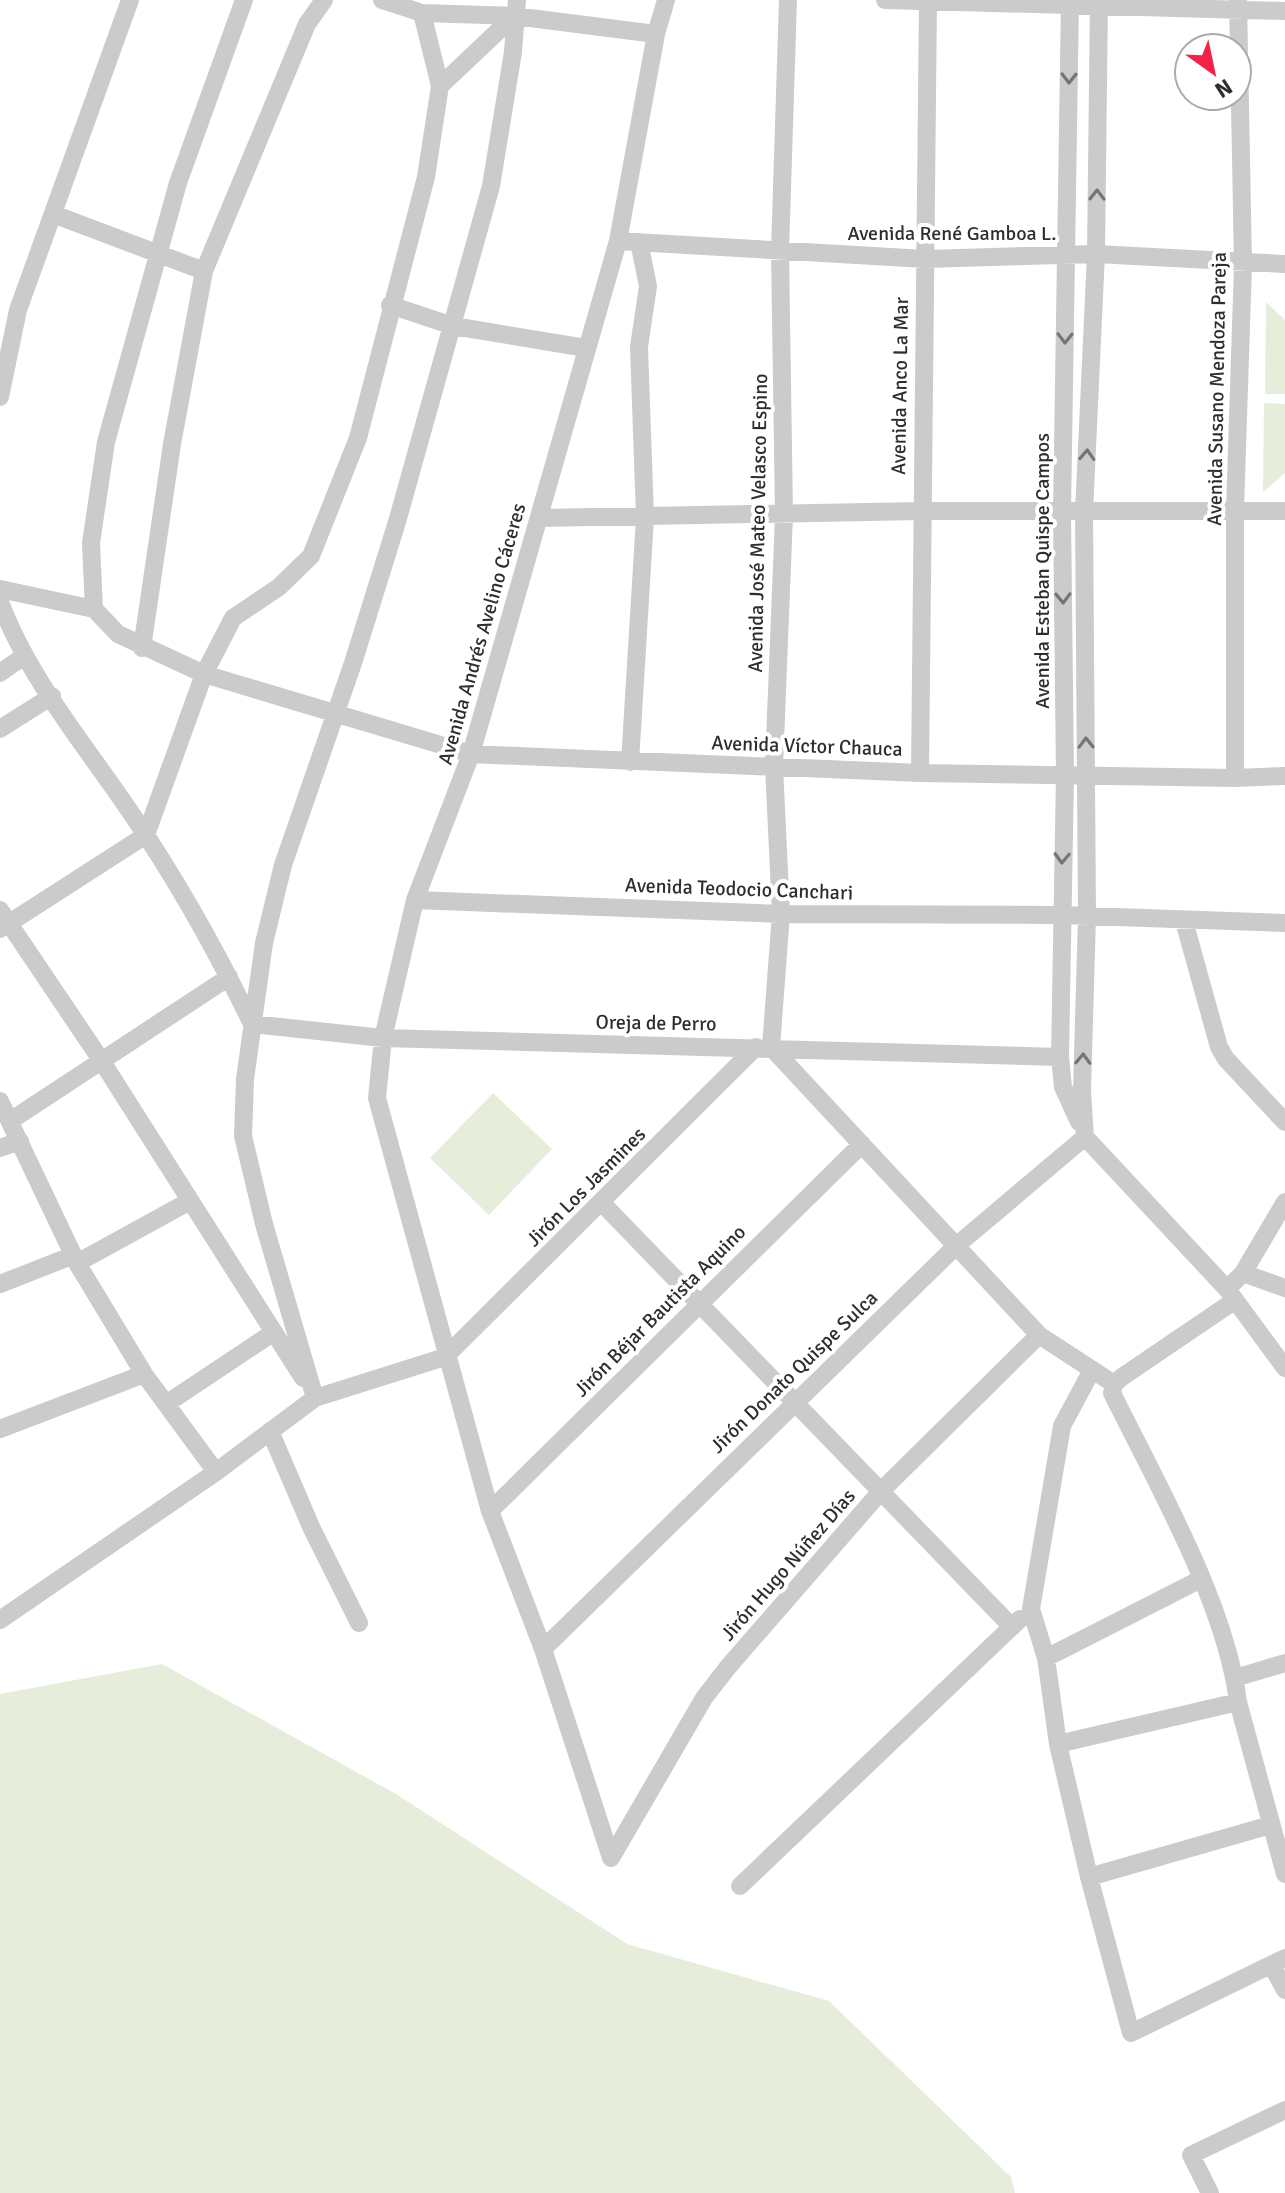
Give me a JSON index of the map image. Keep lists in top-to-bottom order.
{
  "streets": {
    "street": [
      "Avenida René Gamboa L.",
      "Avenida Anco La Mar",
      "Avenida Susano Mendoza Pareja",
      "Avenida José Mateo Velasco Espino",
      "Avenida Esteban Quispe Campos",
      "Avenida Andrés Avelino Cáceres",
      "Avenida Víctor Chauca",
      "Avenida Teodocio Canchari",
      "Oreja de Perro",
      "Jirón Los Jasmines",
      "Jirón Béjar Bautista Aquino",
      "Jirón Donato Quispe Sulca",
      "Jirón Hugo Núñez Días"
    ]
  },
  "crossings": [
    ["Avenida René Gamboa L.", "Avenida Anco La Mar"],
    ["Avenida René Gamboa L.", "Avenida Susano Mendoza Pareja"],
    ["Avenida René Gamboa L.", "Avenida José Mateo Velasco Espino"],
    ["Avenida René Gamboa L.", "Avenida Esteban Quispe Campos"],
    ["Avenida René Gamboa L.", "Avenida Andrés Avelino Cáceres"],
    ["Avenida Anco La Mar", "Avenida Víctor Chauca"],
    ["Avenida Susano Mendoza Pareja", "Avenida Víctor Chauca"],
    ["Avenida José Mateo Velasco Espino", "Avenida Víctor Chauca"],
    ["Avenida José Mateo Velasco Espino", "Avenida Teodocio Canchari"],
    ["Avenida José Mateo Velasco Espino", "Oreja de Perro"],
    ["Avenida José Mateo Velasco Espino", "Jirón Los Jasmines"],
    ["Avenida Esteban Quispe Campos", "Avenida Víctor Chauca"],
    ["Avenida Esteban Quispe Campos", "Avenida Teodocio Canchari"],
    ["Avenida Esteban Quispe Campos", "Oreja de Perro"],
    ["Avenida Esteban Quispe Campos", "Jirón Donato Quispe Sulca"],
    ["Avenida Andrés Avelino Cáceres", "Avenida Víctor Chauca"],
    ["Avenida Andrés Avelino Cáceres", "Avenida Teodocio Canchari"],
    ["Avenida Andrés Avelino Cáceres", "Oreja de Perro"],
    ["Avenida Andrés Avelino Cáceres", "Jirón Los Jasmines"],
    ["Avenida Andrés Avelino Cáceres", "Jirón Béjar Bautista Aquino"],
    ["Avenida Andrés Avelino Cáceres", "Jirón Donato Quispe Sulca"],
    ["Avenida Andrés Avelino Cáceres", "Jirón Hugo Núñez Días"],
    ["Oreja de Perro", "Jirón Los Jasmines"]
  ],
  "north": "bottom right"
}
